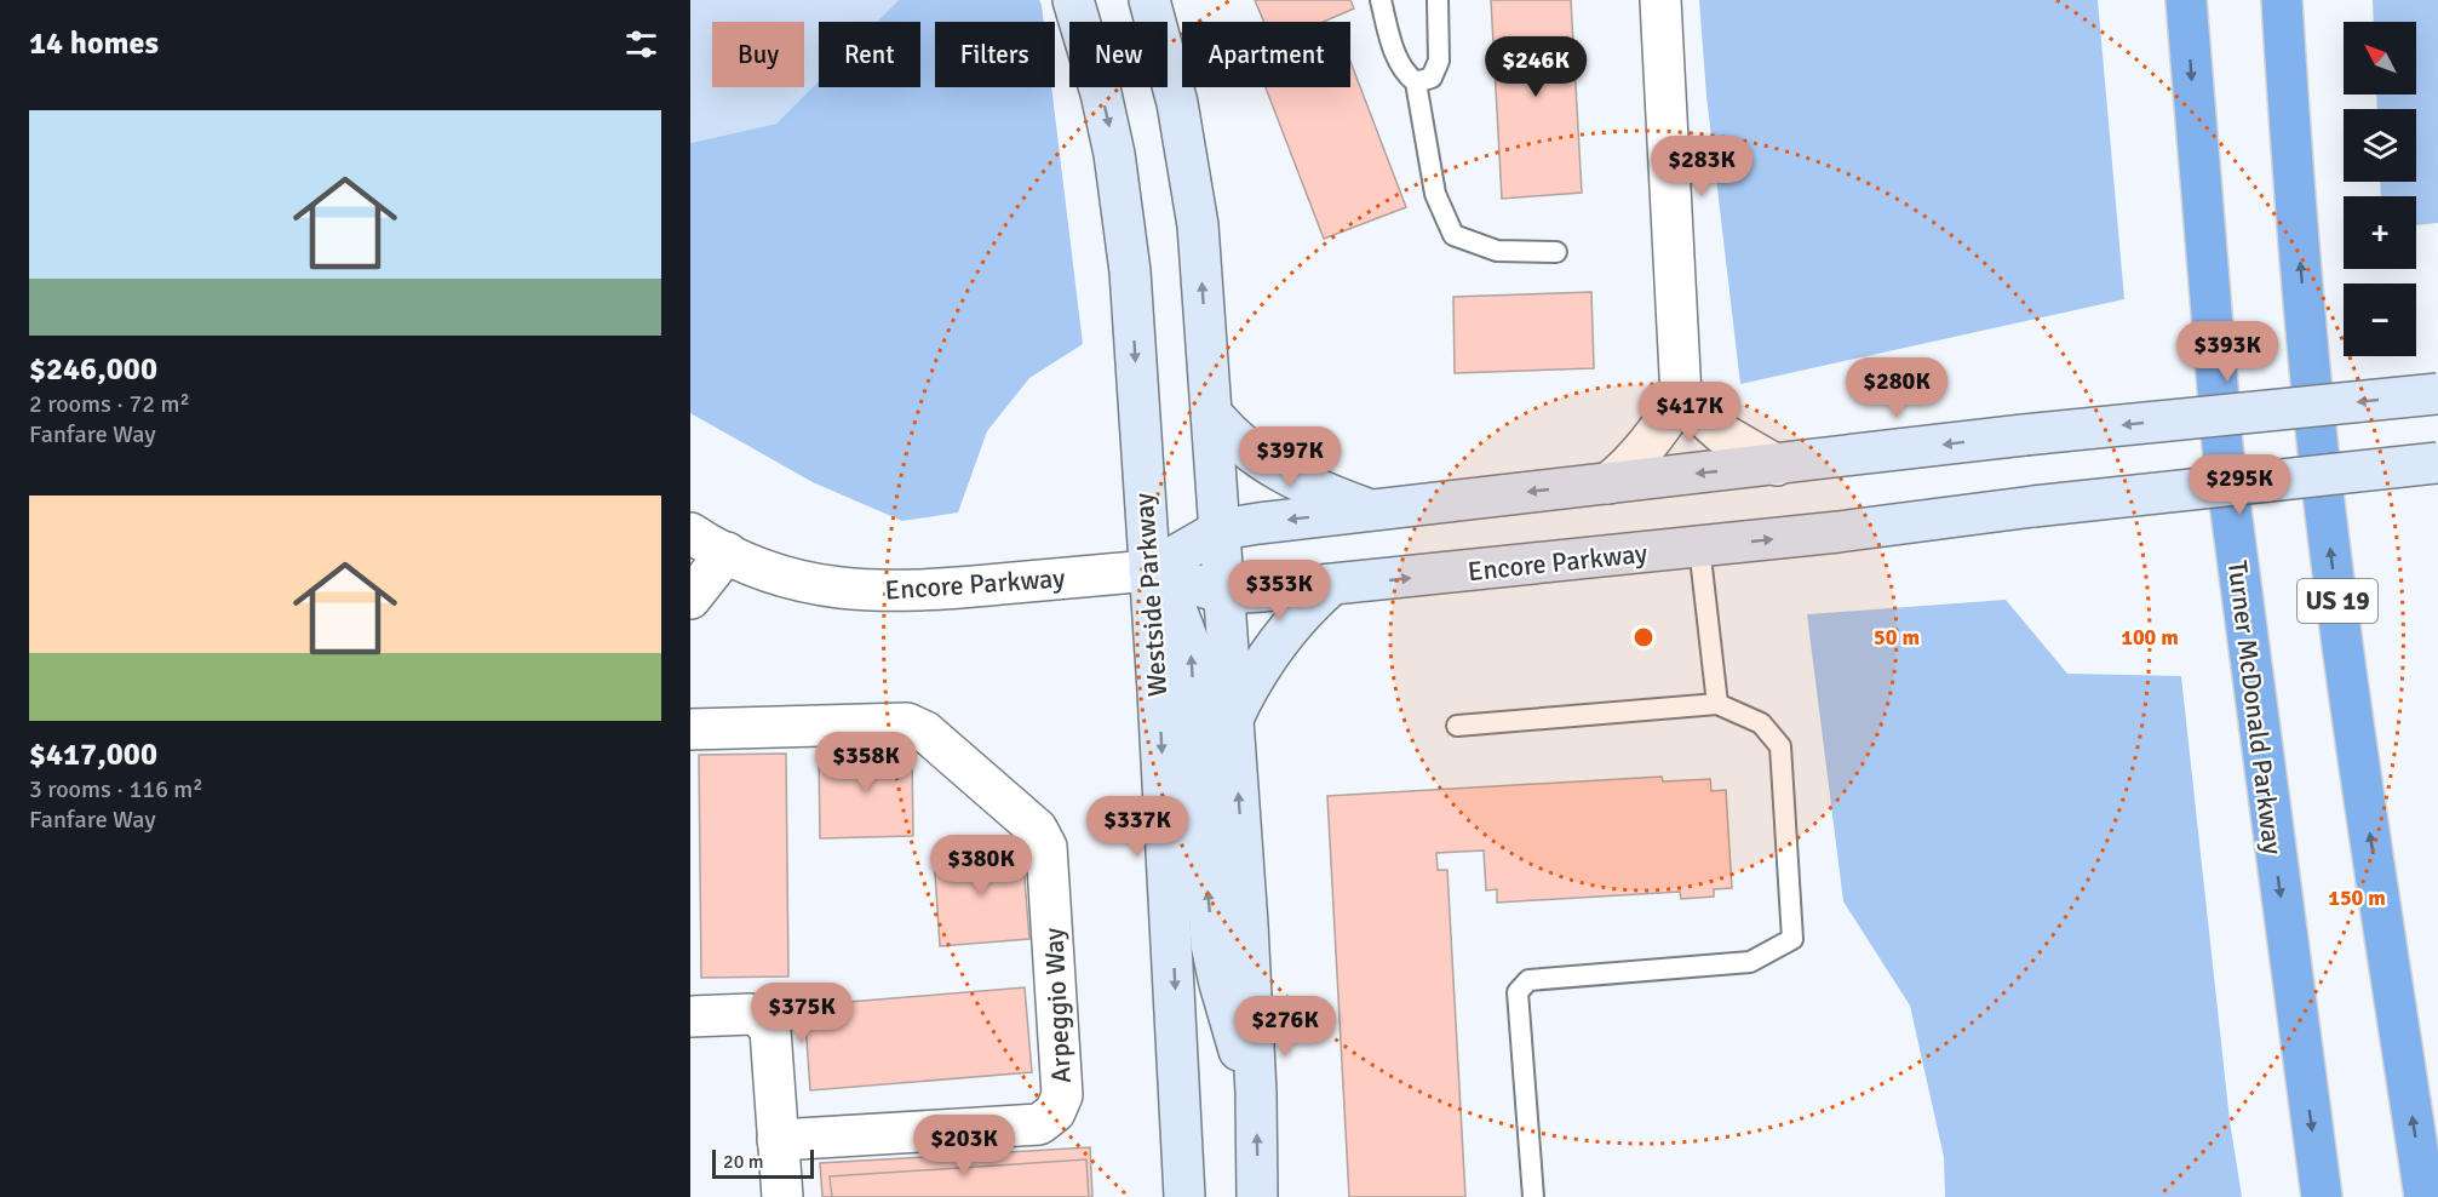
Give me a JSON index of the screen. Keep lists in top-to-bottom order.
{
  "streets": {
    "highway": ["US 19", "Turner McDonald Parkway"],
    "main road": ["Encore Parkway", "Westside Parkway"],
    "street": ["Arpeggio Way"]
  },
  "crossings": [
    ["Encore Parkway", "Westside Parkway"]
  ],
  "one_way": ["Encore Parkway"],
  "scale_bar": "20 m",
  "north": "top left",
  "page": {
    "heading": "14 homes",
    "map_buttons": ["+", "−"],
    "chip": [
      "Buy",
      "Rent",
      "Filters",
      "New",
      "Apartment"
    ],
    "price": [
      "$246K",
      "$283K",
      "$393K",
      "$280K",
      "$417K",
      "$397K",
      "$295K",
      "$353K",
      "$358K",
      "$337K",
      "$380K",
      "$375K",
      "$276K",
      "$203K"
    ],
    "list": [
      {
        "name": "$246,000",
        "note": "2 rooms · 72 m² · Fanfare Way"
      },
      {
        "name": "$417,000",
        "note": "3 rooms · 116 m² · Fanfare Way"
      }
    ],
    "scale": "20 m"
  },
  "rings": ["50 m", "100 m", "150 m"]
}
